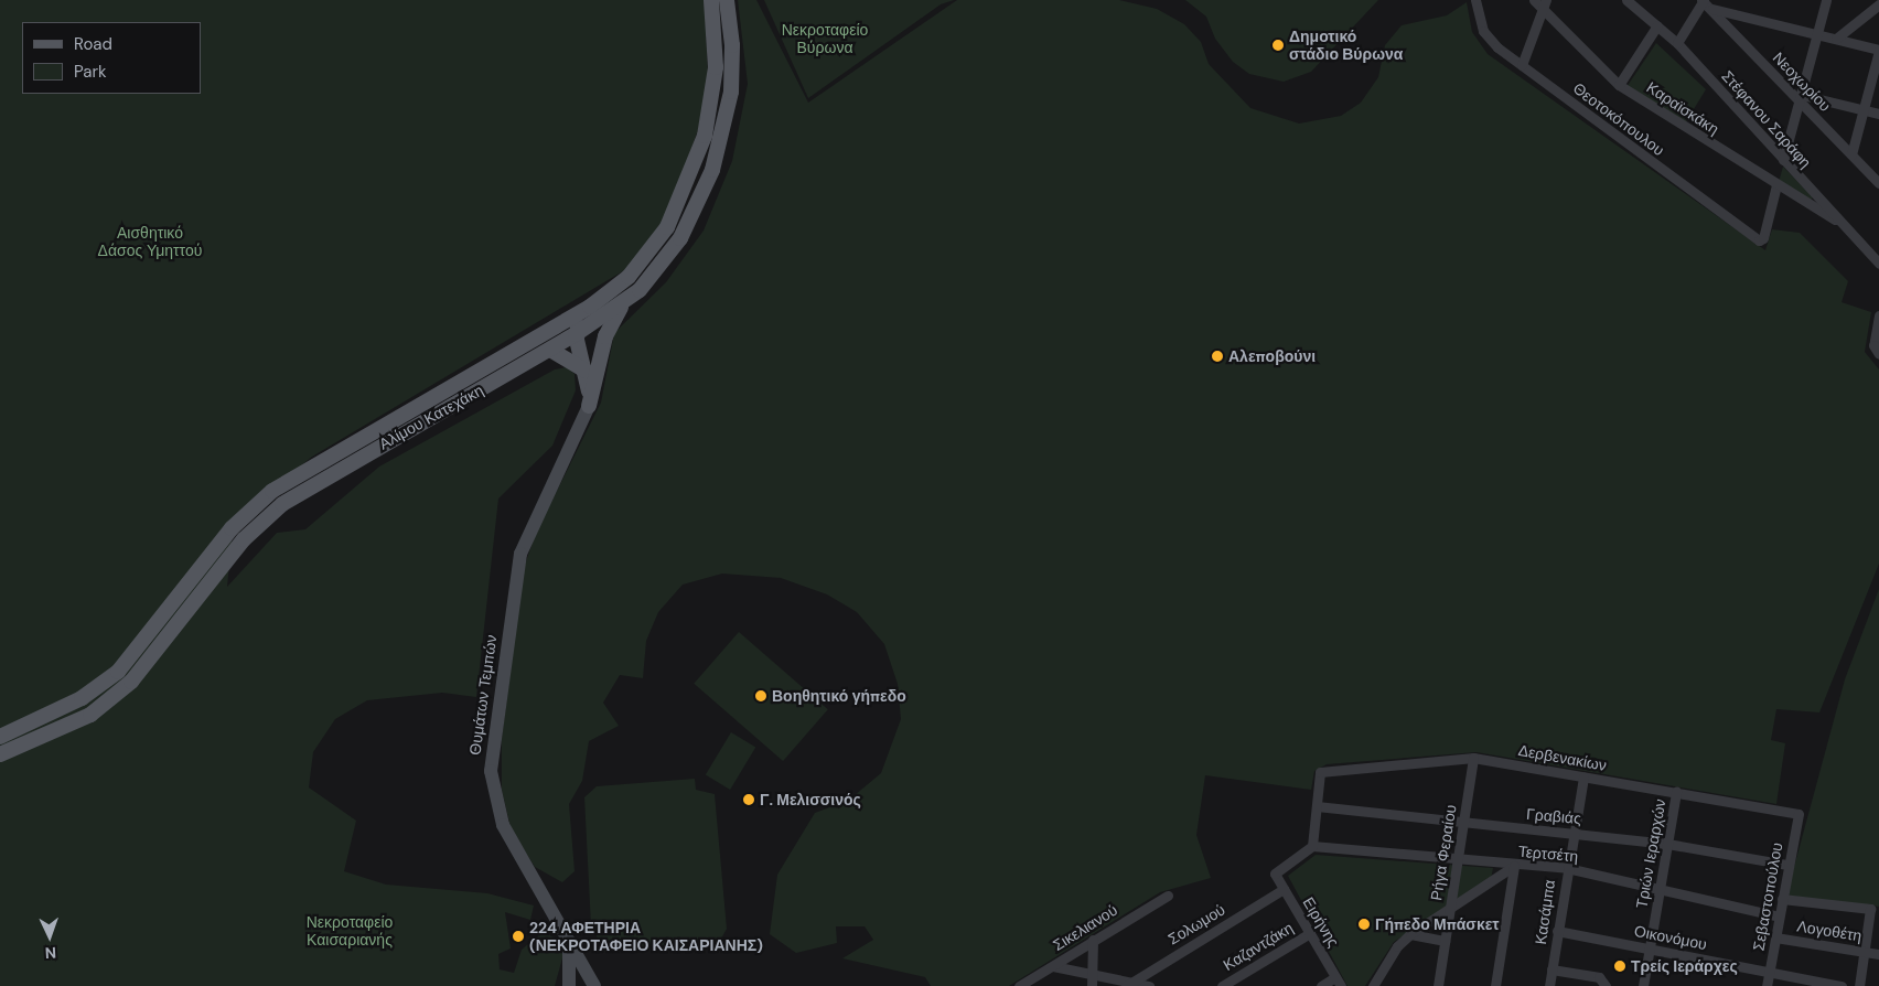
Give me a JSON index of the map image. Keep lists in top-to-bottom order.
{
  "streets": {
    "main road": ["Αλίμου Κατεχάκη", "Θυμάτων Τεμπών"],
    "street": [
      "Νεοχωρίου",
      "Καραϊσκάκη",
      "Θεοτοκόπουλου",
      "Στέφανου Σαράφη",
      "Δερβενακίων",
      "Γραβιάς",
      "Ρήγα Φεραίου",
      "Τερτσέτη",
      "Τριών Ιεραρχών",
      "Σεβαστοπούλου",
      "Κασάμπα",
      "Ειρήνης",
      "Σολωμού",
      "Σικελιανού",
      "Λογοθέτη",
      "Οικονόμου",
      "Καζαντζάκη"
    ]
  },
  "crossings": [
    ["Καραϊσκάκη", "Θεοτοκόπουλου"],
    ["Καραϊσκάκη", "Στέφανου Σαράφη"],
    ["Δερβενακίων", "Γραβιάς"],
    ["Δερβενακίων", "Ρήγα Φεραίου"],
    ["Δερβενακίων", "Τριών Ιεραρχών"],
    ["Δερβενακίων", "Σεβαστοπούλου"],
    ["Δερβενακίων", "Κασάμπα"],
    ["Γραβιάς", "Ρήγα Φεραίου"],
    ["Γραβιάς", "Τριών Ιεραρχών"],
    ["Γραβιάς", "Σεβαστοπούλου"],
    ["Γραβιάς", "Κασάμπα"],
    ["Ρήγα Φεραίου", "Τερτσέτη"],
    ["Τερτσέτη", "Τριών Ιεραρχών"],
    ["Τερτσέτη", "Σεβαστοπούλου"],
    ["Τερτσέτη", "Κασάμπα"],
    ["Τερτσέτη", "Ειρήνης"],
    ["Τριών Ιεραρχών", "Οικονόμου"],
    ["Σεβαστοπούλου", "Λογοθέτη"],
    ["Σεβαστοπούλου", "Οικονόμου"],
    ["Κασάμπα", "Οικονόμου"],
    ["Ειρήνης", "Σολωμού"],
    ["Ειρήνης", "Καζαντζάκη"]
  ],
  "parks": ["Νεκροταφείο Βύρωνα", "Αισθητικό Δάσος Υμηττού", "Νεκροταφείο Καισαριανής"],
  "places": [
    "Δημοτικό στάδιο Βύρωνα",
    "Αλεποβούνι",
    "Βοηθητικό γήπεδο",
    "Γ. Μελισσινός",
    "Γήπεδο Μπάσκετ",
    "224 ΑΦΕΤΗΡΙΑ (ΝΕΚΡΟΤΑΦΕΙΟ ΚΑΙΣΑΡΙΑΝΗΣ)",
    "Τρείς Ιεράρχες"
  ],
  "legend": ["Road", "Park"],
  "north": "bottom"
}
